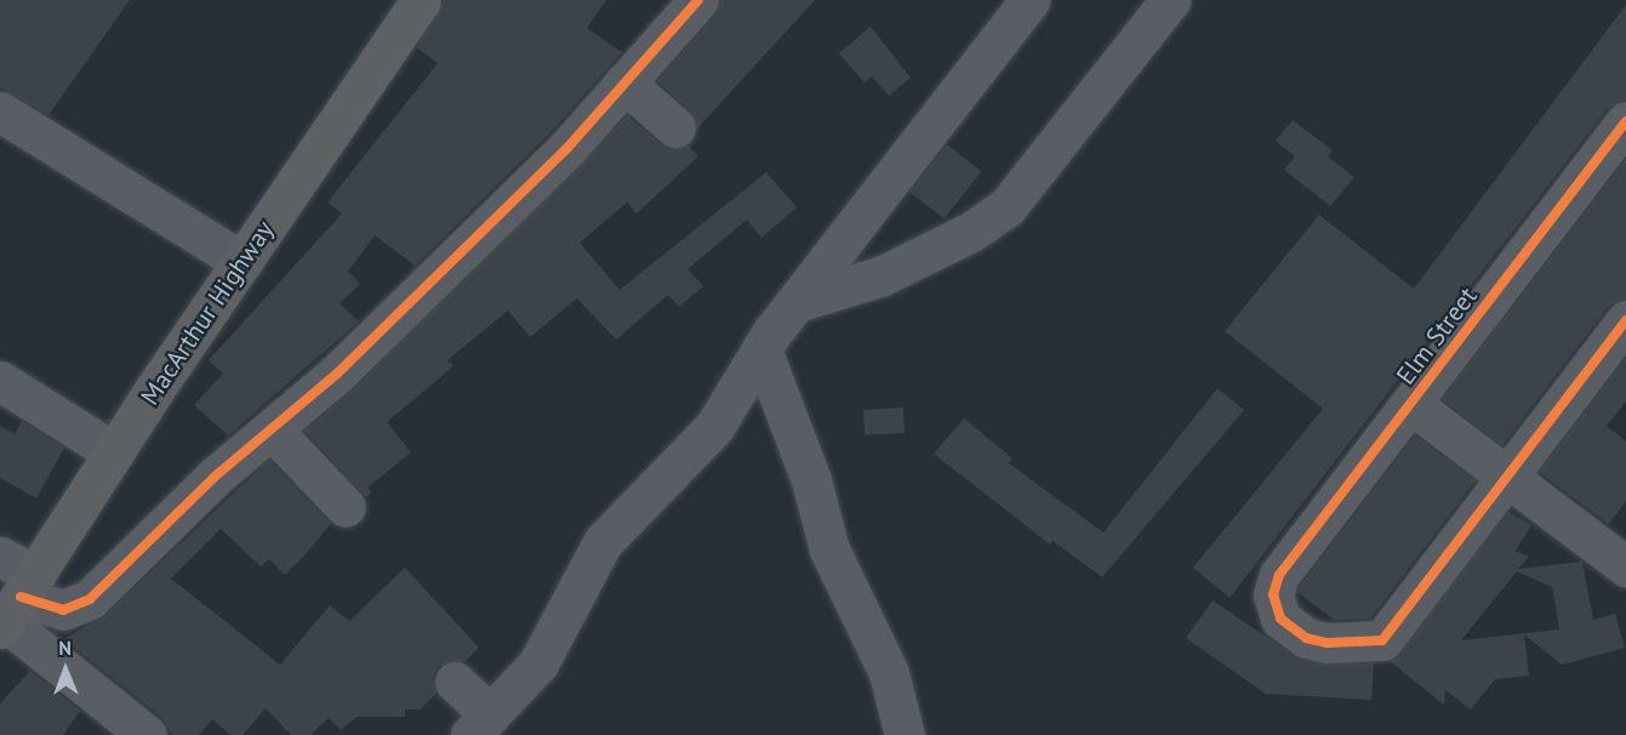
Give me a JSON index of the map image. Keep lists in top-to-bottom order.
{
  "streets": {
    "highway": ["MacArthur Highway"],
    "street": ["Elm Street"]
  },
  "north": "top"
}
